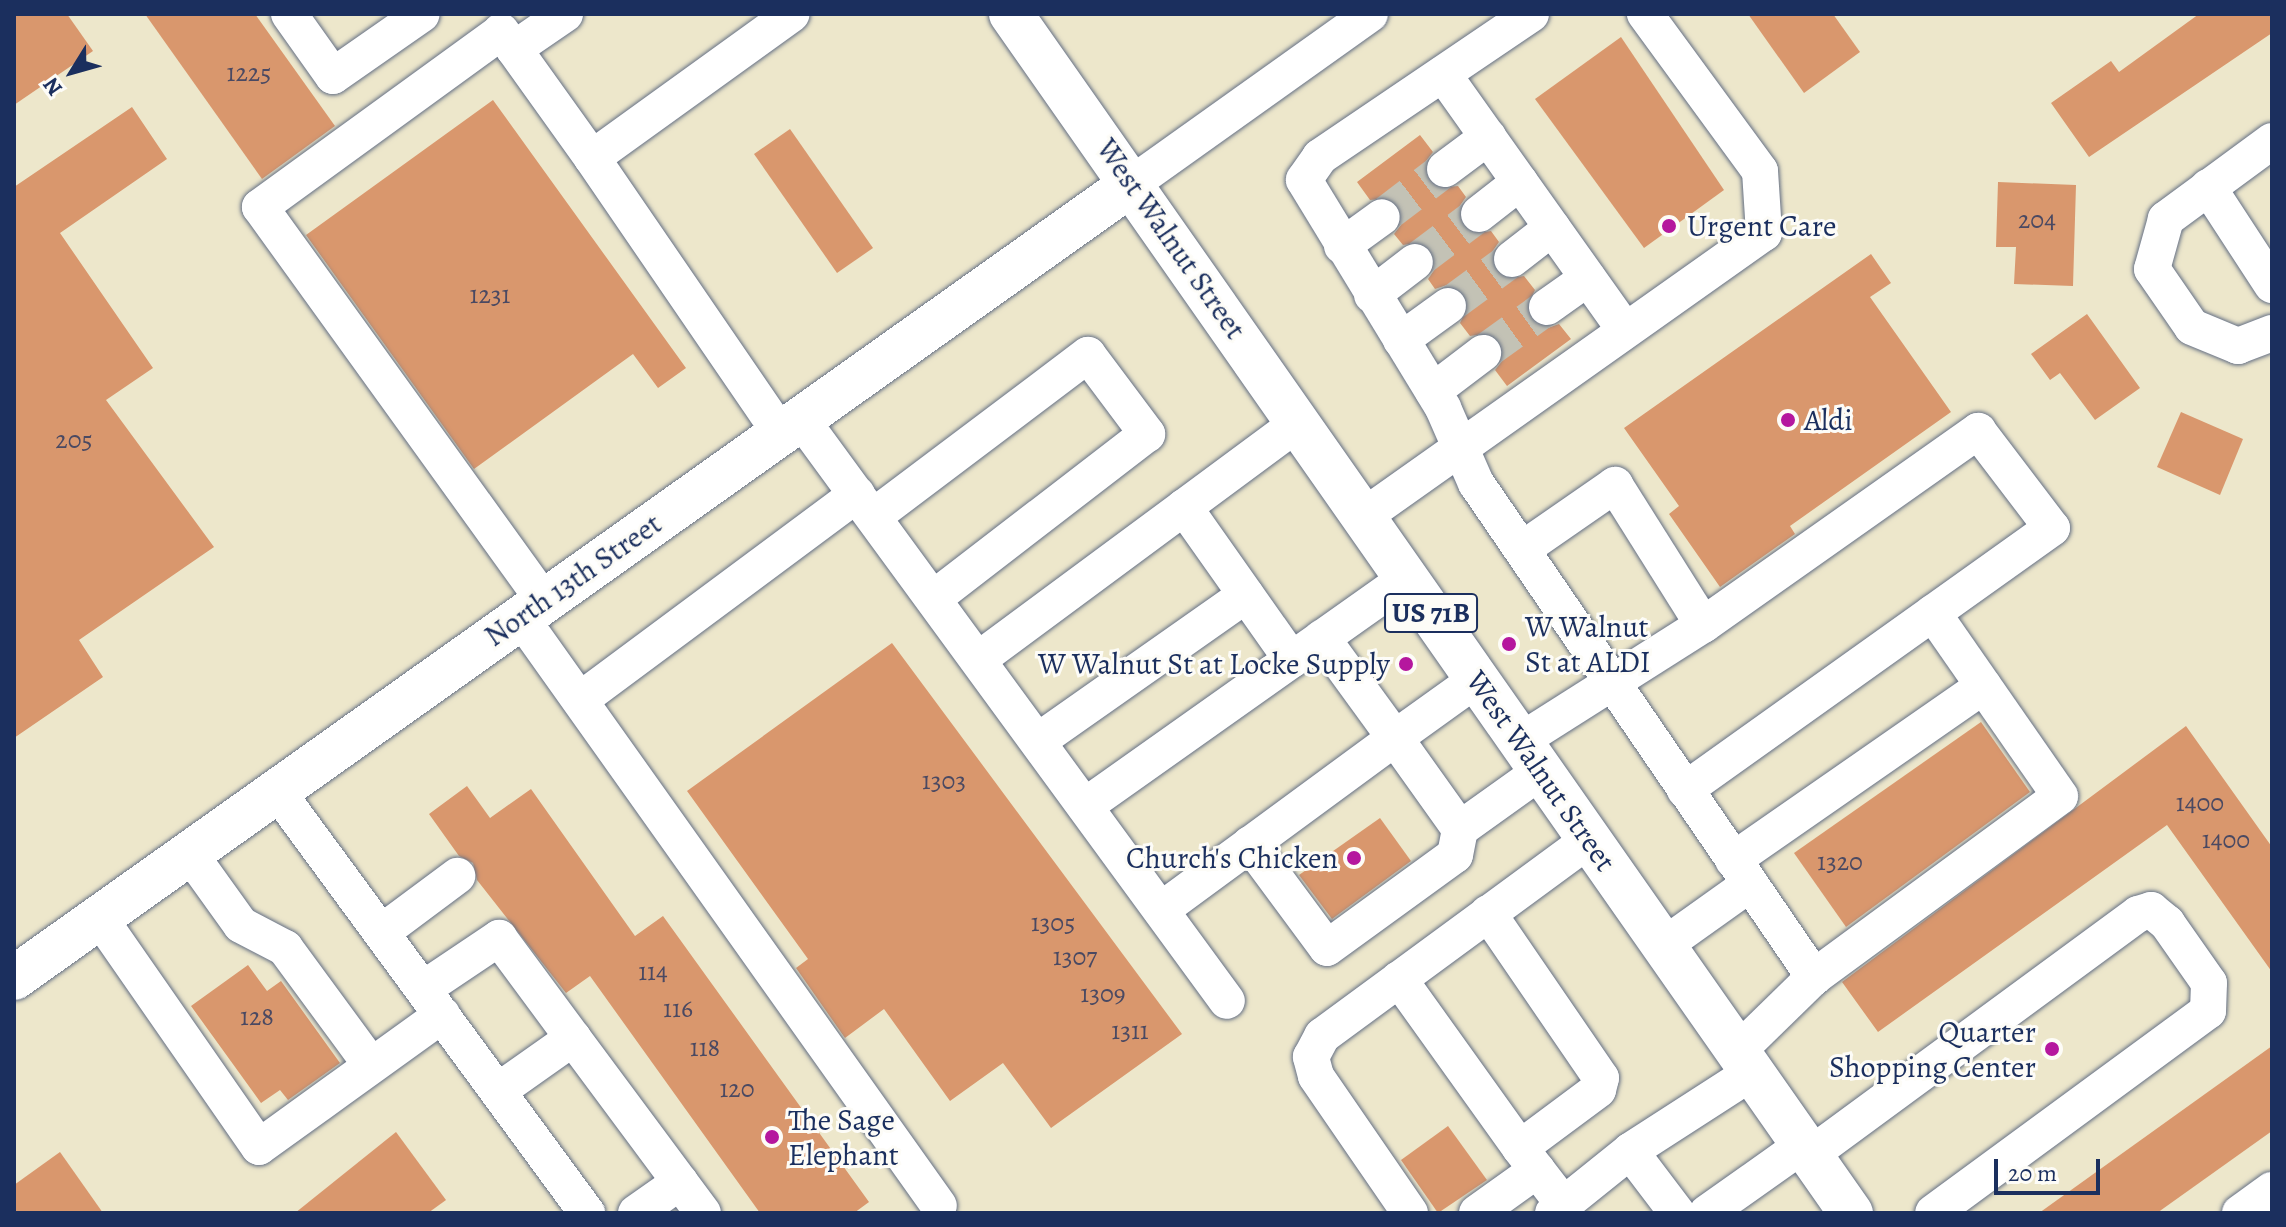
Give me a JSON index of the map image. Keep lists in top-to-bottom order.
{
  "streets": {
    "main road": ["West Walnut Street", "North 13th Street", "US 71B"]
  },
  "crossings": [
    ["West Walnut Street", "North 13th Street"]
  ],
  "places": [
    "Urgent Care",
    "Aldi",
    "W Walnut St at ALDI",
    "W Walnut St at Locke Supply",
    "Church's Chicken",
    "Quarter Shopping Center",
    "The Sage Elephant"
  ],
  "house_numbers": [
    "1225",
    "204",
    "1231",
    "205",
    "1303",
    "1400",
    "1400",
    "1320",
    "1305",
    "1307",
    "114",
    "1309",
    "116",
    "128",
    "1311",
    "118",
    "120"
  ],
  "scale_bar": "20 m",
  "north": "bottom left"
}
